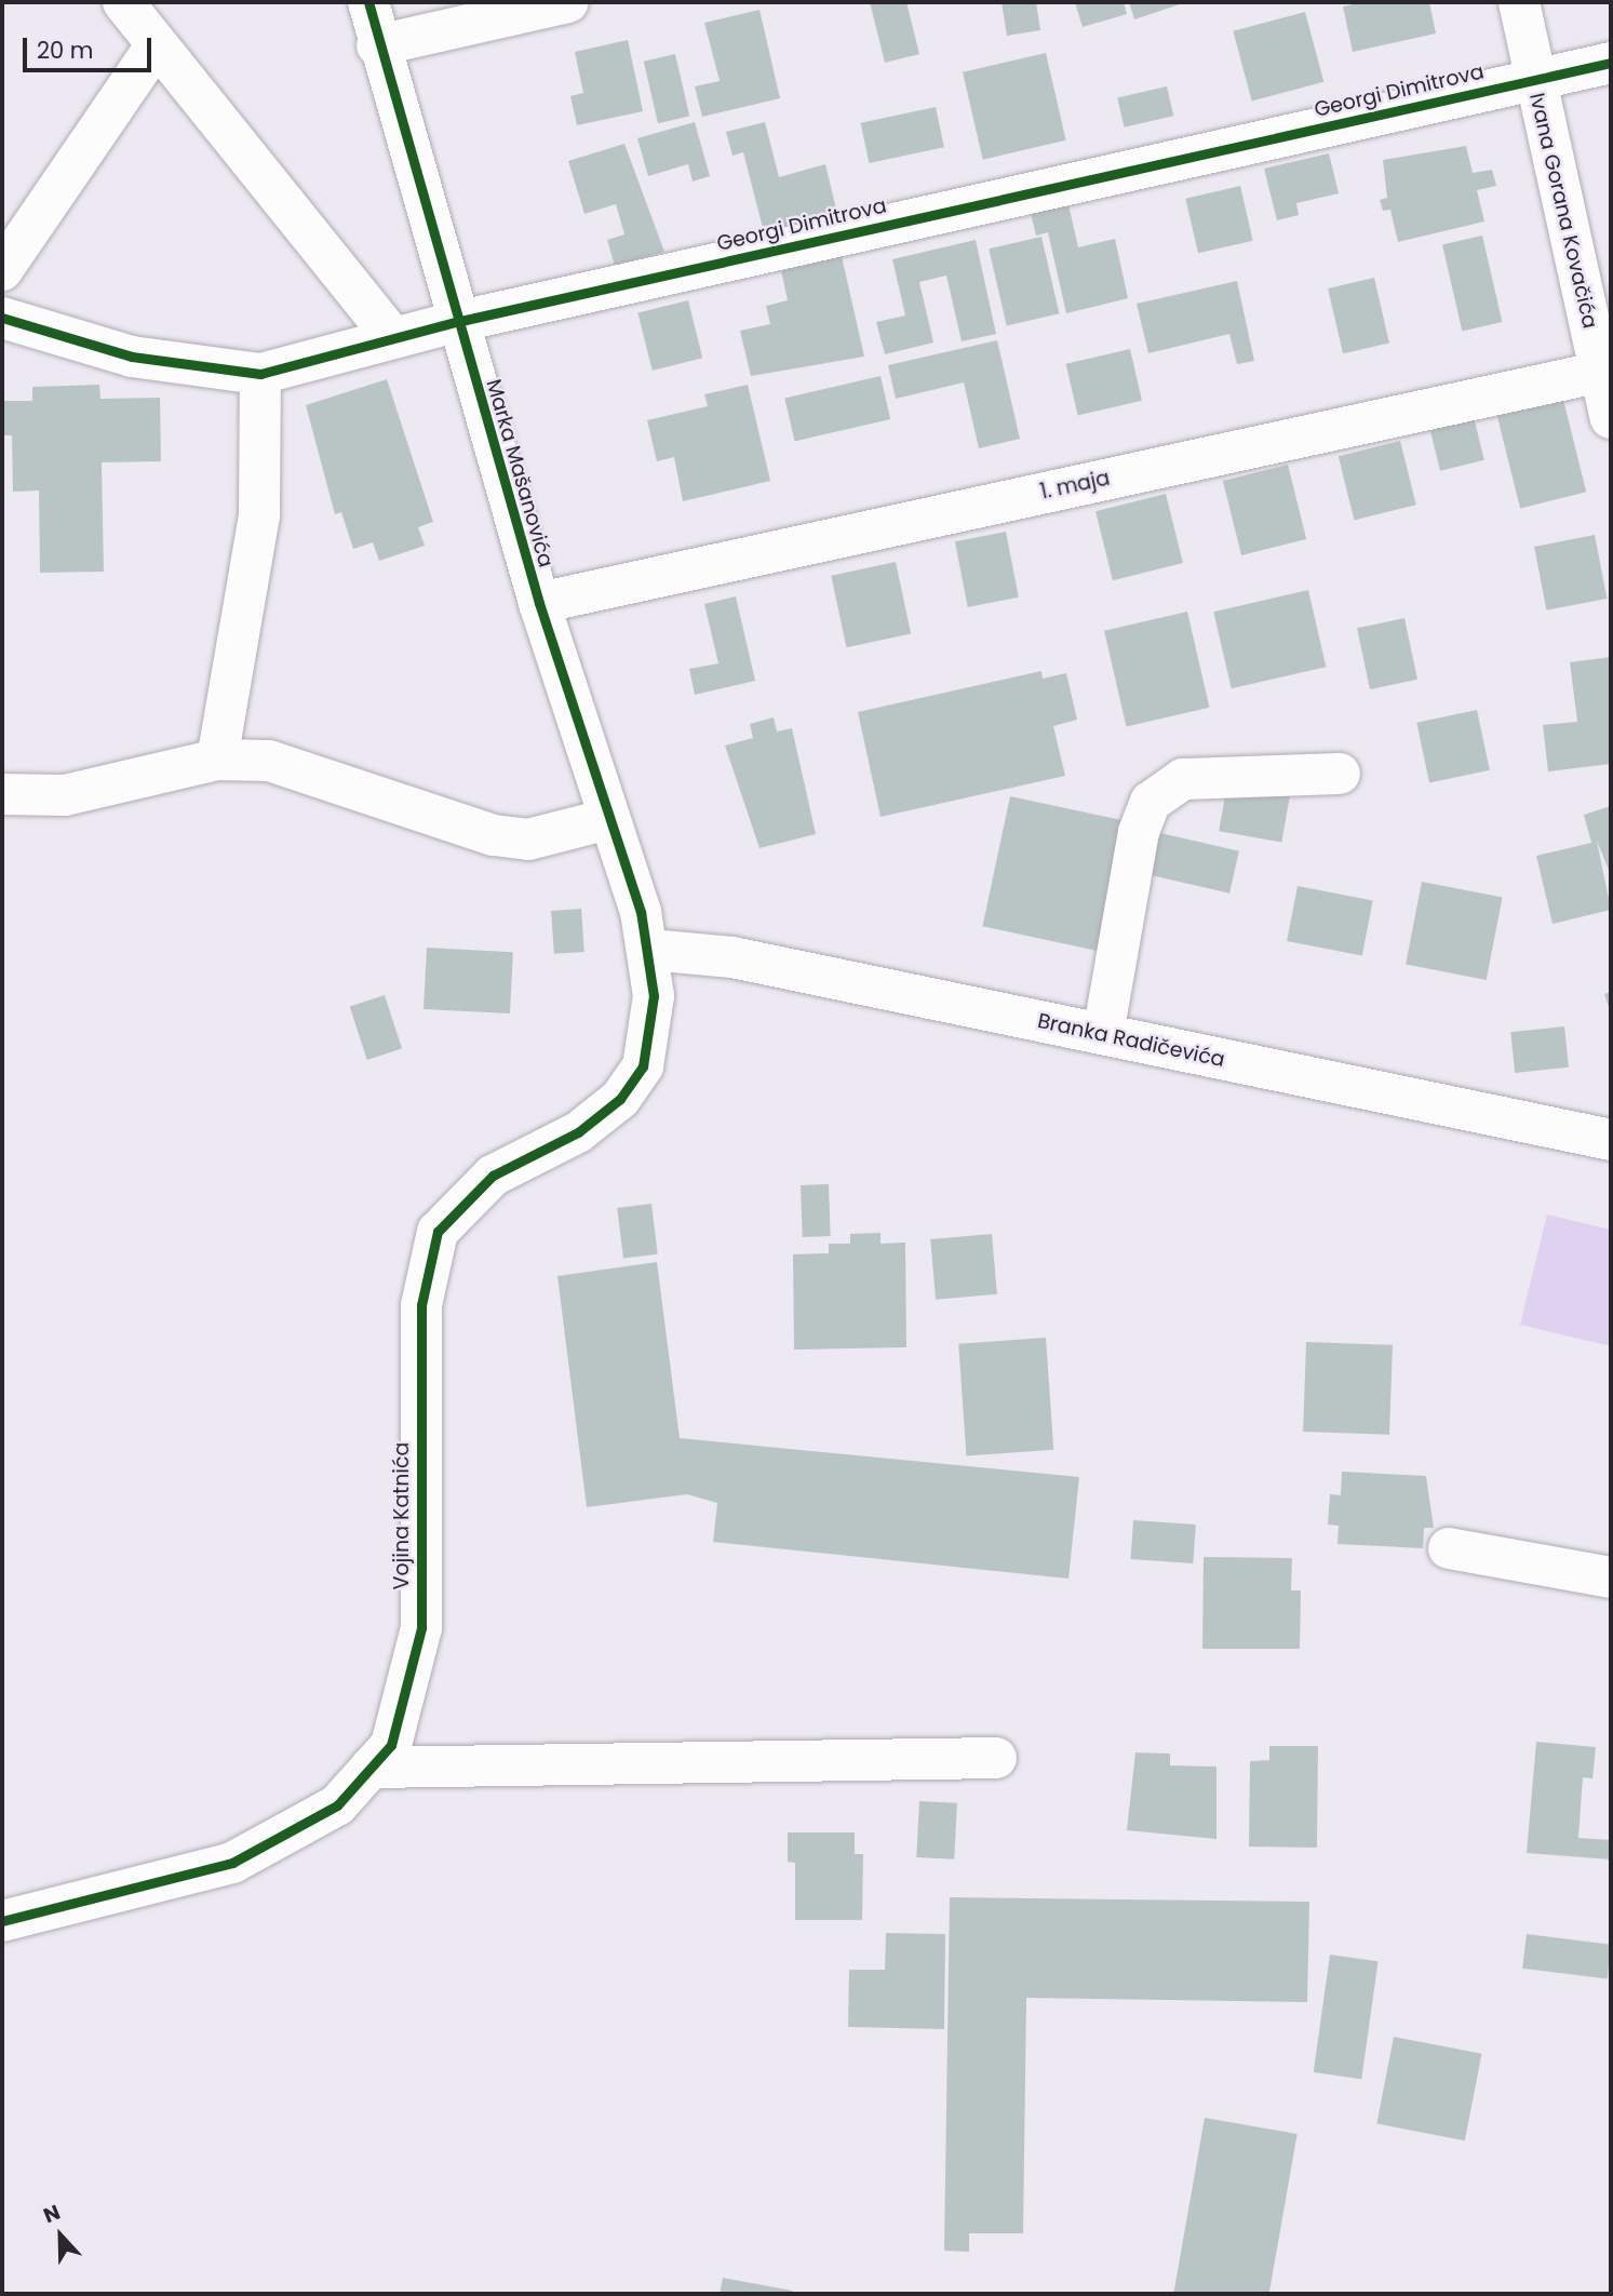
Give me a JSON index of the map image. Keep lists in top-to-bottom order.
{
  "streets": {
    "street": [
      "Georgi Dimitrova",
      "Ivana Gorana Kovačića",
      "Marka Mašanovića",
      "1. maja",
      "Branka Radičevića",
      "Vojina Katnića"
    ]
  },
  "crossings": [
    ["Georgi Dimitrova", "Ivana Gorana Kovačića"],
    ["Georgi Dimitrova", "Marka Mašanovića"],
    ["Ivana Gorana Kovačića", "1. maja"],
    ["Marka Mašanovića", "1. maja"],
    ["Marka Mašanovića", "Branka Radičevića"],
    ["Marka Mašanovića", "Vojina Katnića"],
    ["Branka Radičevića", "Vojina Katnića"]
  ],
  "scale_bar": "20 m",
  "north": "top"
}
